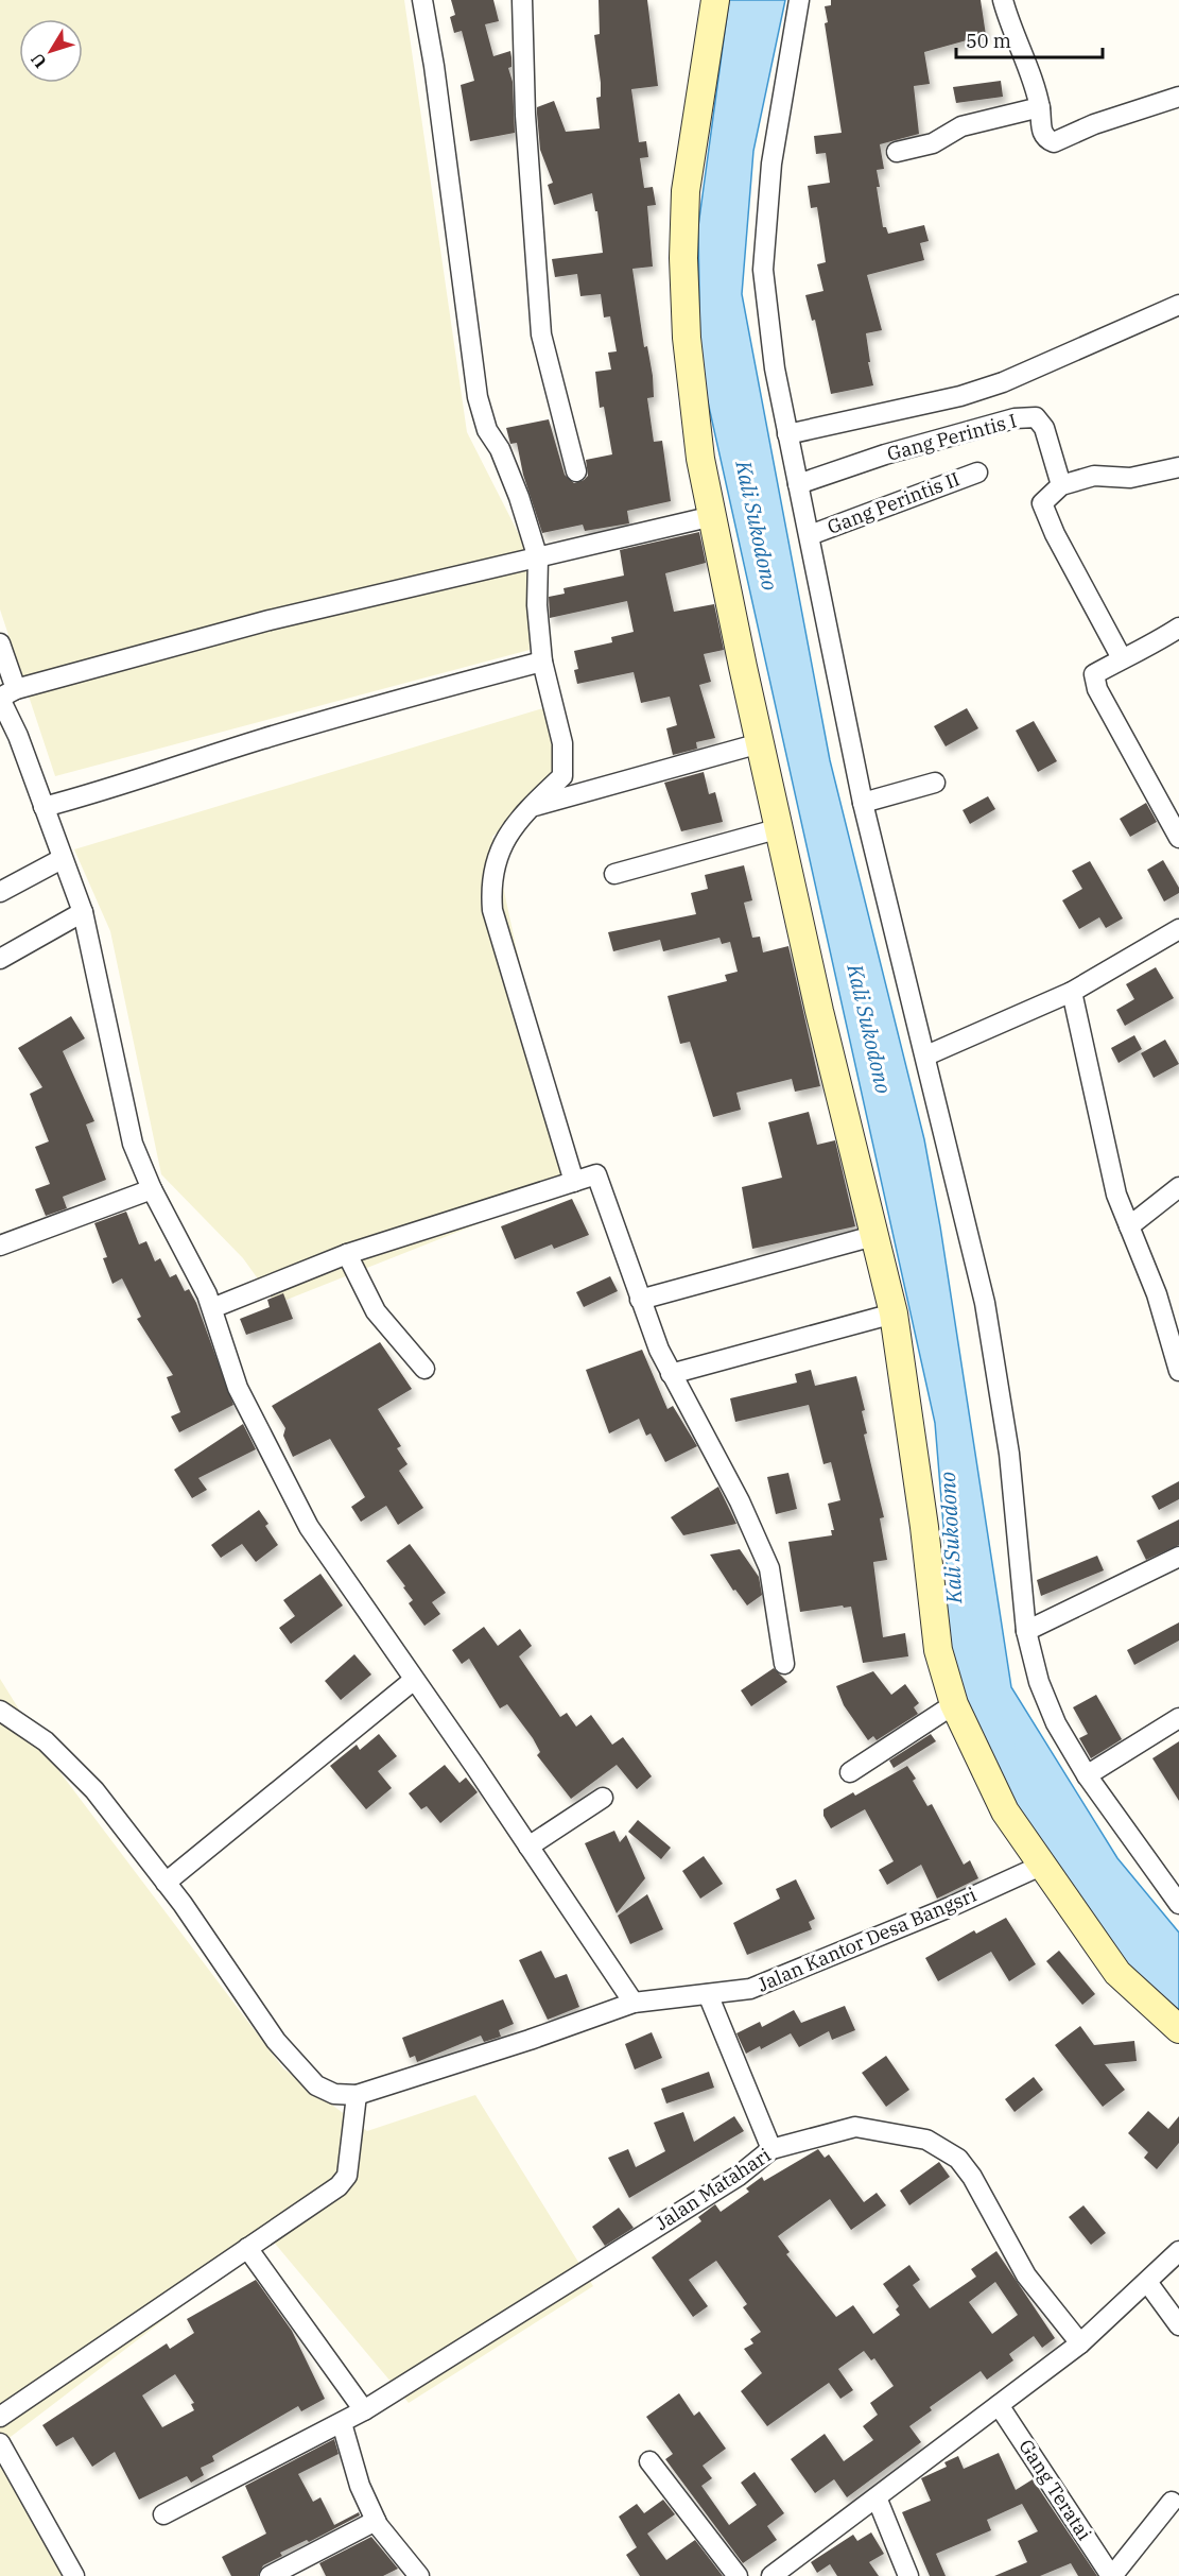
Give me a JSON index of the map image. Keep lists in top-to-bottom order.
{
  "streets": {
    "street": [
      "Gang Perintis I",
      "Gang Perintis II",
      "Jalan Kantor Desa Bangsri",
      "Jalan Matahari",
      "Gang Teratai"
    ]
  },
  "water": ["Kali Sukodono"],
  "scale_bar": "50 m",
  "north": "bottom left"
}
